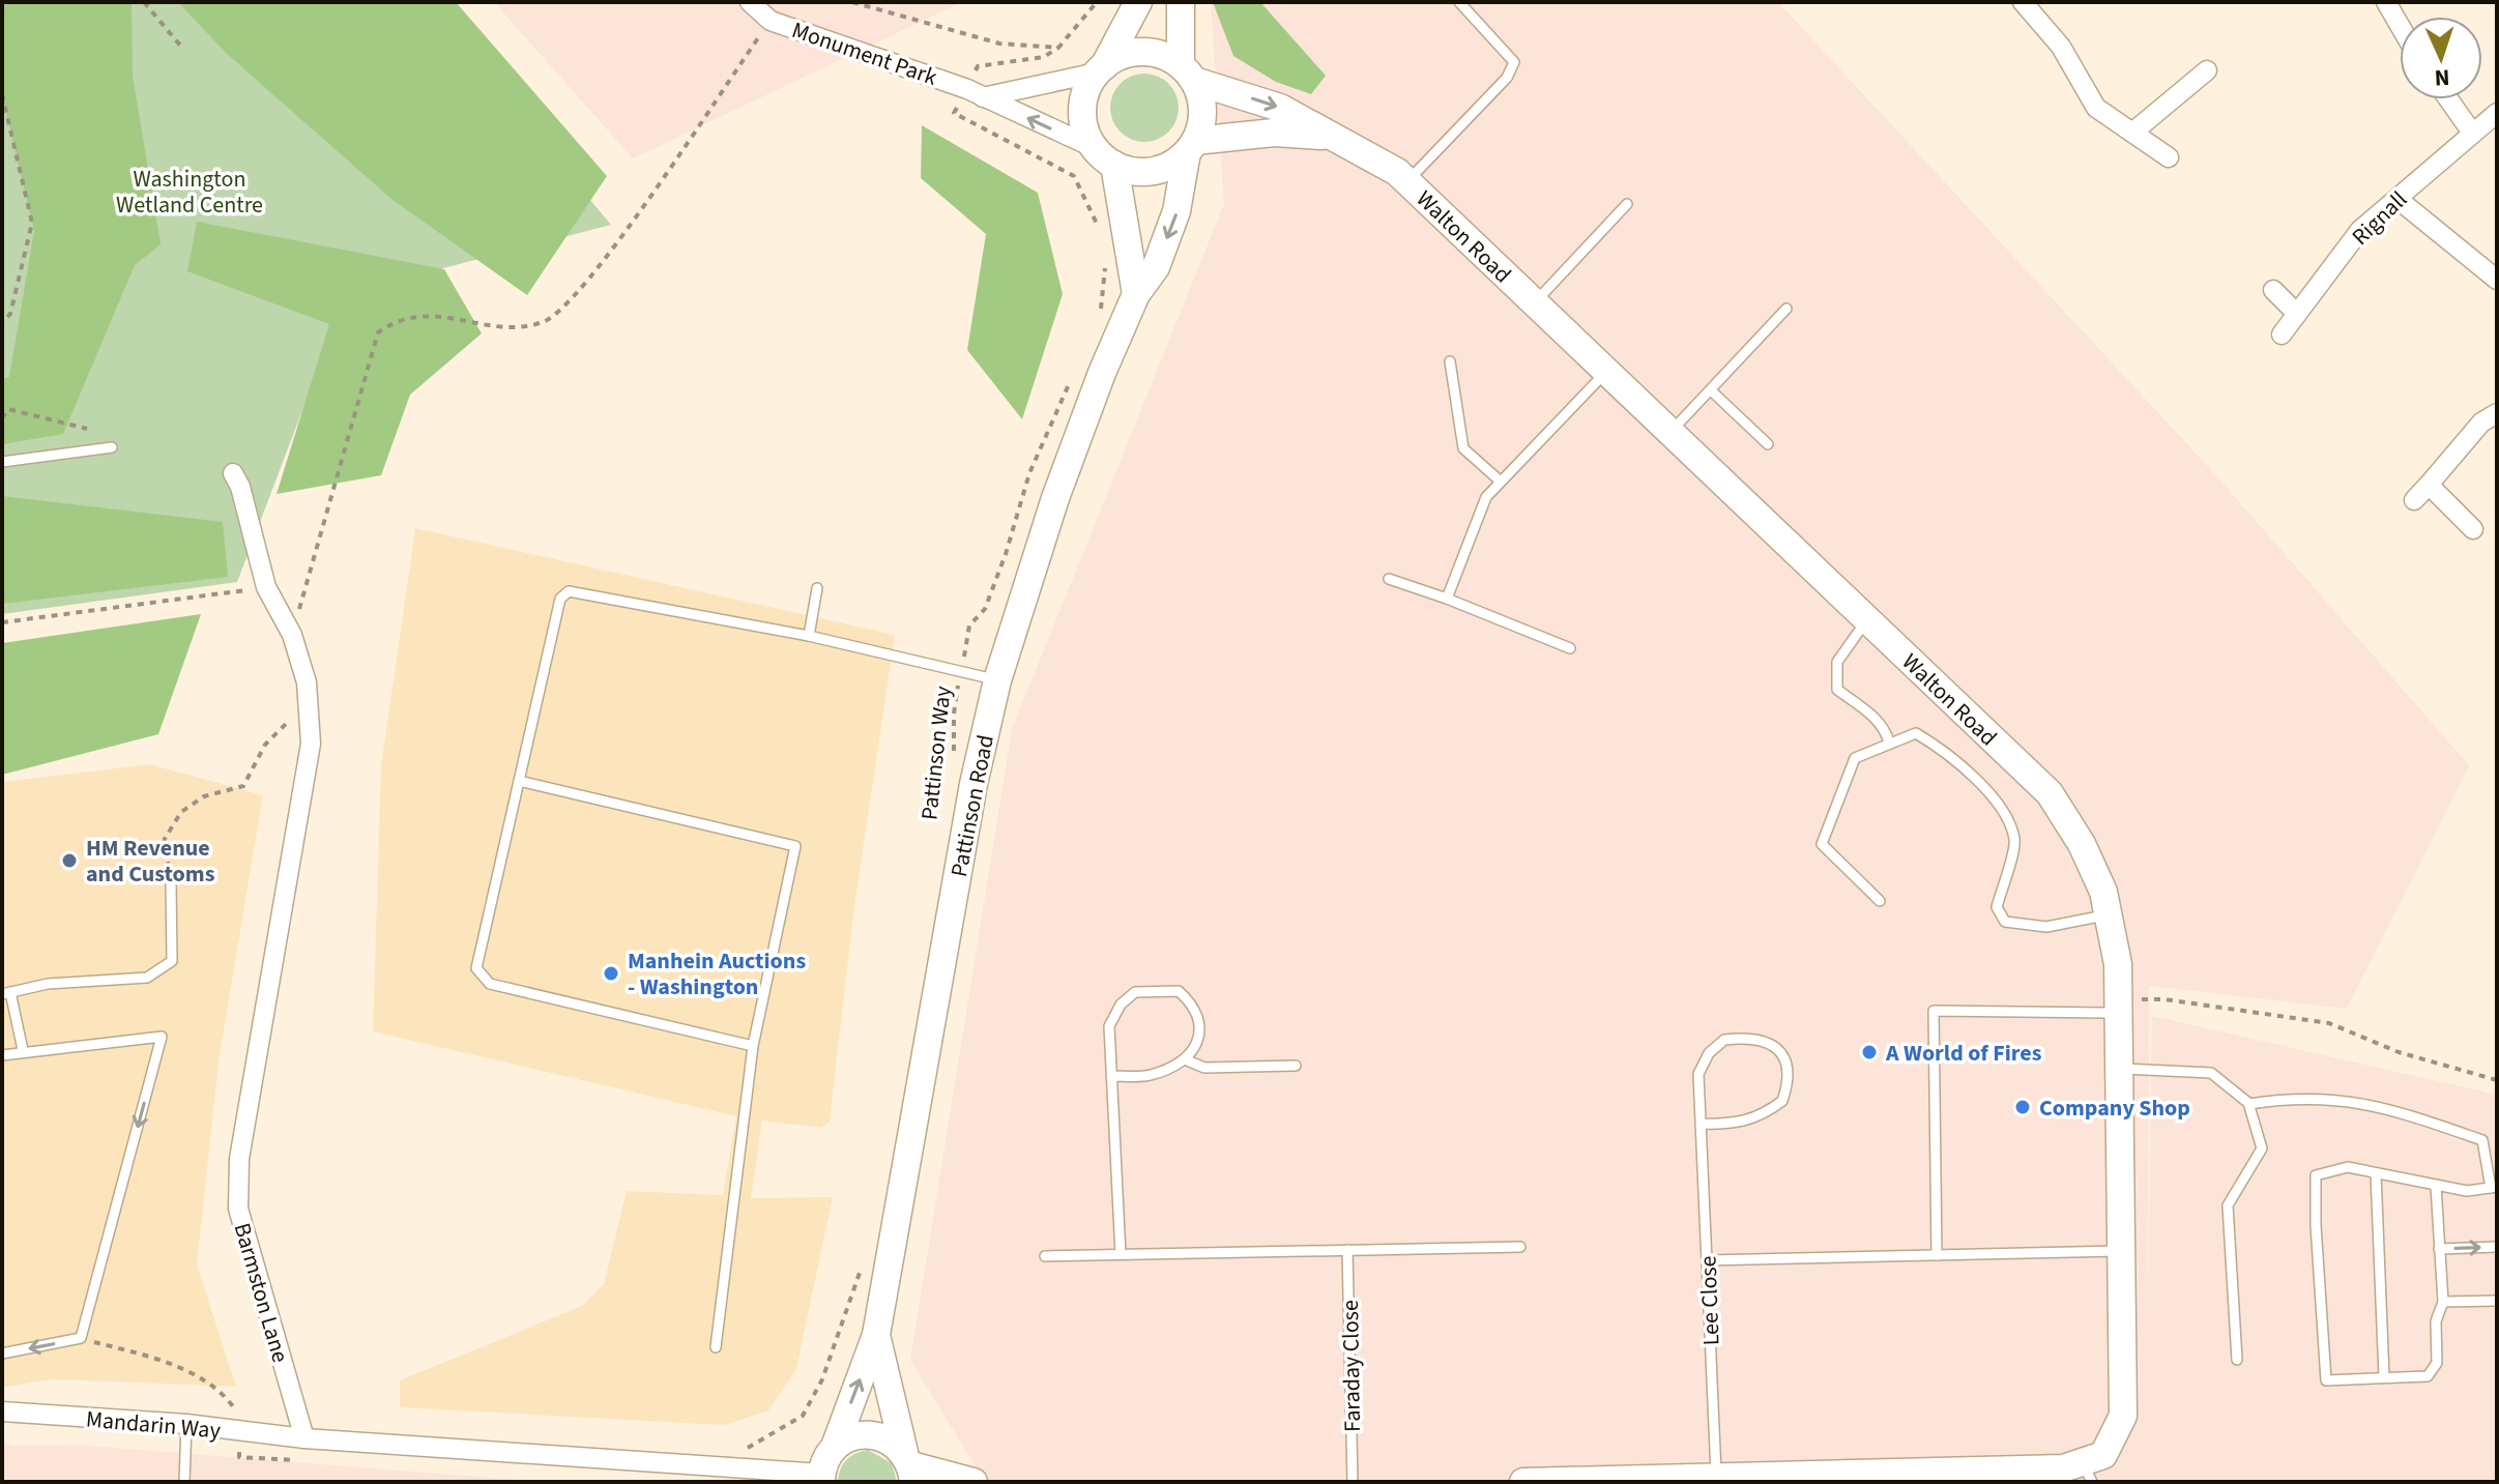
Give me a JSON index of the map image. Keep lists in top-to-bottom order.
{
  "streets": {
    "street": [
      "Monument Park",
      "Rignall",
      "Walton Road",
      "Pattinson Road",
      "Barmston Lane",
      "Mandarin Way"
    ],
    "lane": ["Lee Close", "Faraday Close"],
    "path": ["Pattinson Way"]
  },
  "crossings": [
    ["Monument Park", "Walton Road"],
    ["Monument Park", "Pattinson Road"],
    ["Walton Road", "Pattinson Road"],
    ["Barmston Lane", "Mandarin Way"]
  ],
  "one_way": ["Monument Park"],
  "parks": ["Washington Wetland Centre"],
  "places": [
    "HM Revenue and Customs",
    "Manhein Auctions - Washington",
    "A World of Fires",
    "Company Shop"
  ],
  "north": "bottom"
}
